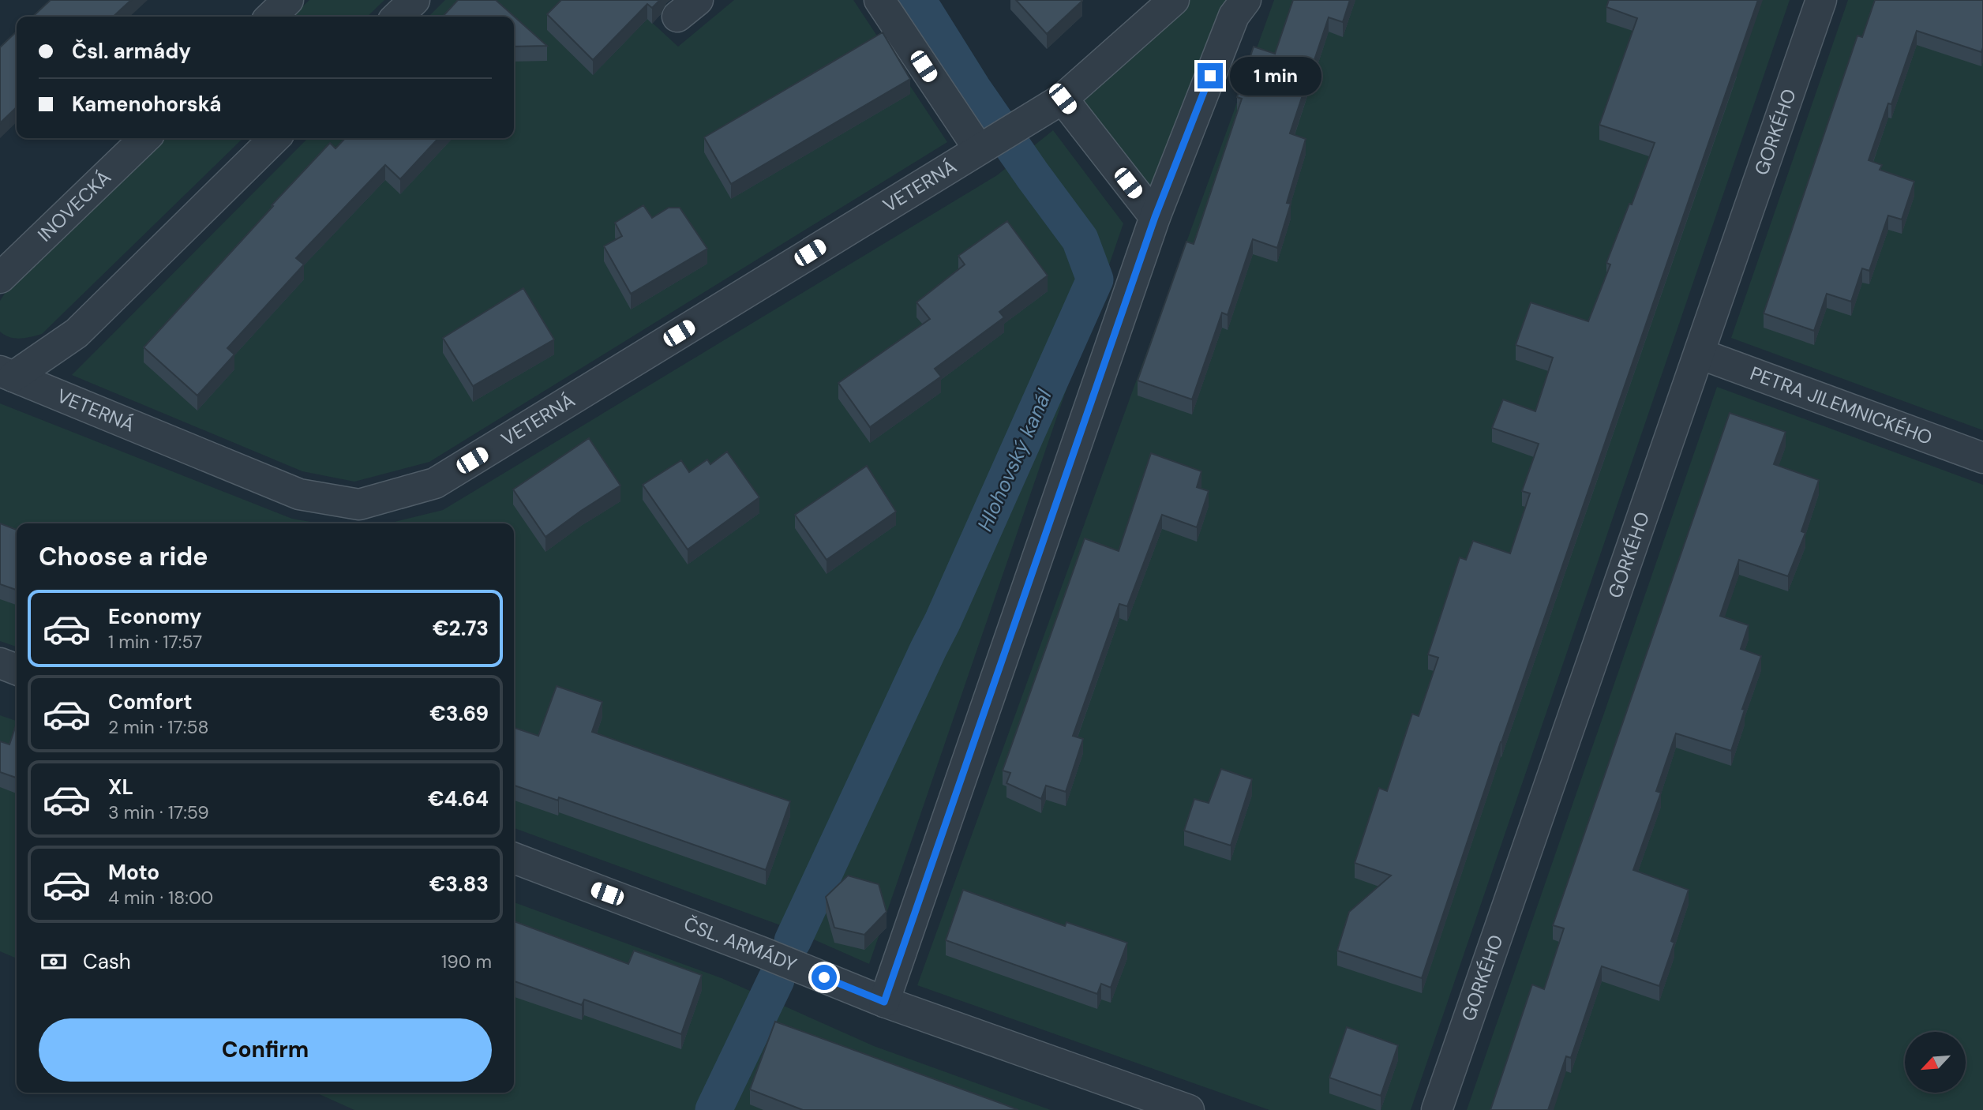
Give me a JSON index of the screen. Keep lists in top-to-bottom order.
{
  "streets": {
    "street": [
      "GORKÉHO",
      "VETERNÁ",
      "INOVECKÁ",
      "PETRA JILEMNICKÉHO",
      "ČSL. ARMÁDY"
    ]
  },
  "crossings": [
    ["GORKÉHO", "PETRA JILEMNICKÉHO"]
  ],
  "water": ["Hlohovský kanál"],
  "north": "bottom left",
  "page": {
    "banner": ["Čsl. armády", "Kamenohorská"],
    "bubble": "1 min",
    "heading": "Choose a ride",
    "list": [
      {
        "name": "Economy",
        "note": "1 min · 17:57",
        "value": "€2.73"
      },
      {
        "name": "Comfort",
        "note": "2 min · 17:58",
        "value": "€3.69"
      },
      {
        "name": "XL",
        "note": "3 min · 17:59",
        "value": "€4.64"
      },
      {
        "name": "Moto",
        "note": "4 min · 18:00",
        "value": "€3.83"
      }
    ],
    "pay": ["Cash", "190 m"],
    "buttons": "Confirm"
  }
}
